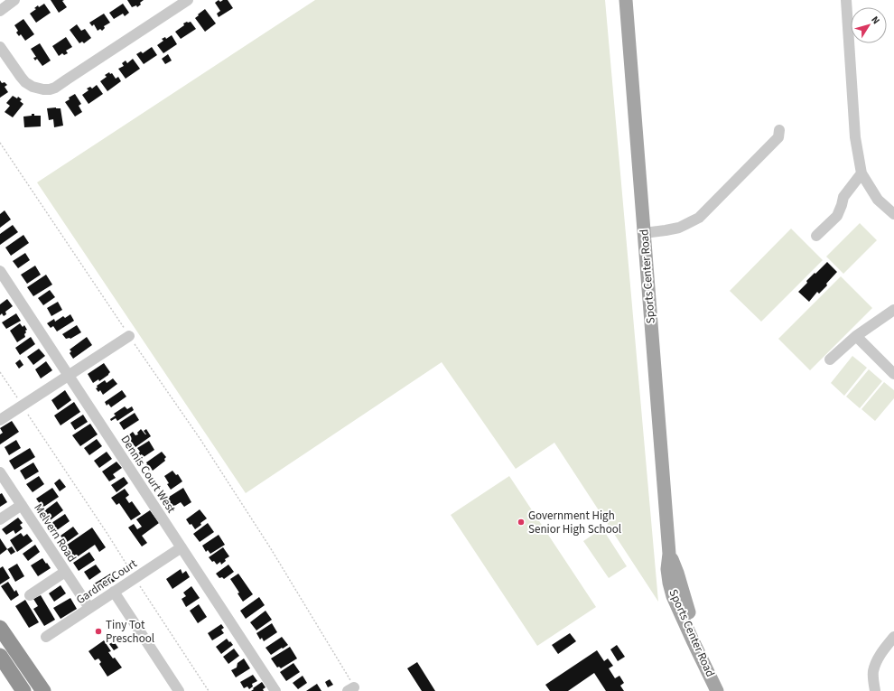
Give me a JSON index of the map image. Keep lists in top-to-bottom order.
{
  "streets": {
    "main road": ["Sports Center Road"],
    "street": ["Dennis Court West", "Melvern Road", "Gardner Court"]
  },
  "crossings": [
    ["Dennis Court West", "Gardner Court"],
    ["Melvern Road", "Gardner Court"]
  ],
  "places": ["Government High Senior High School", "Tiny Tot Preschool"],
  "north": "top right"
}
